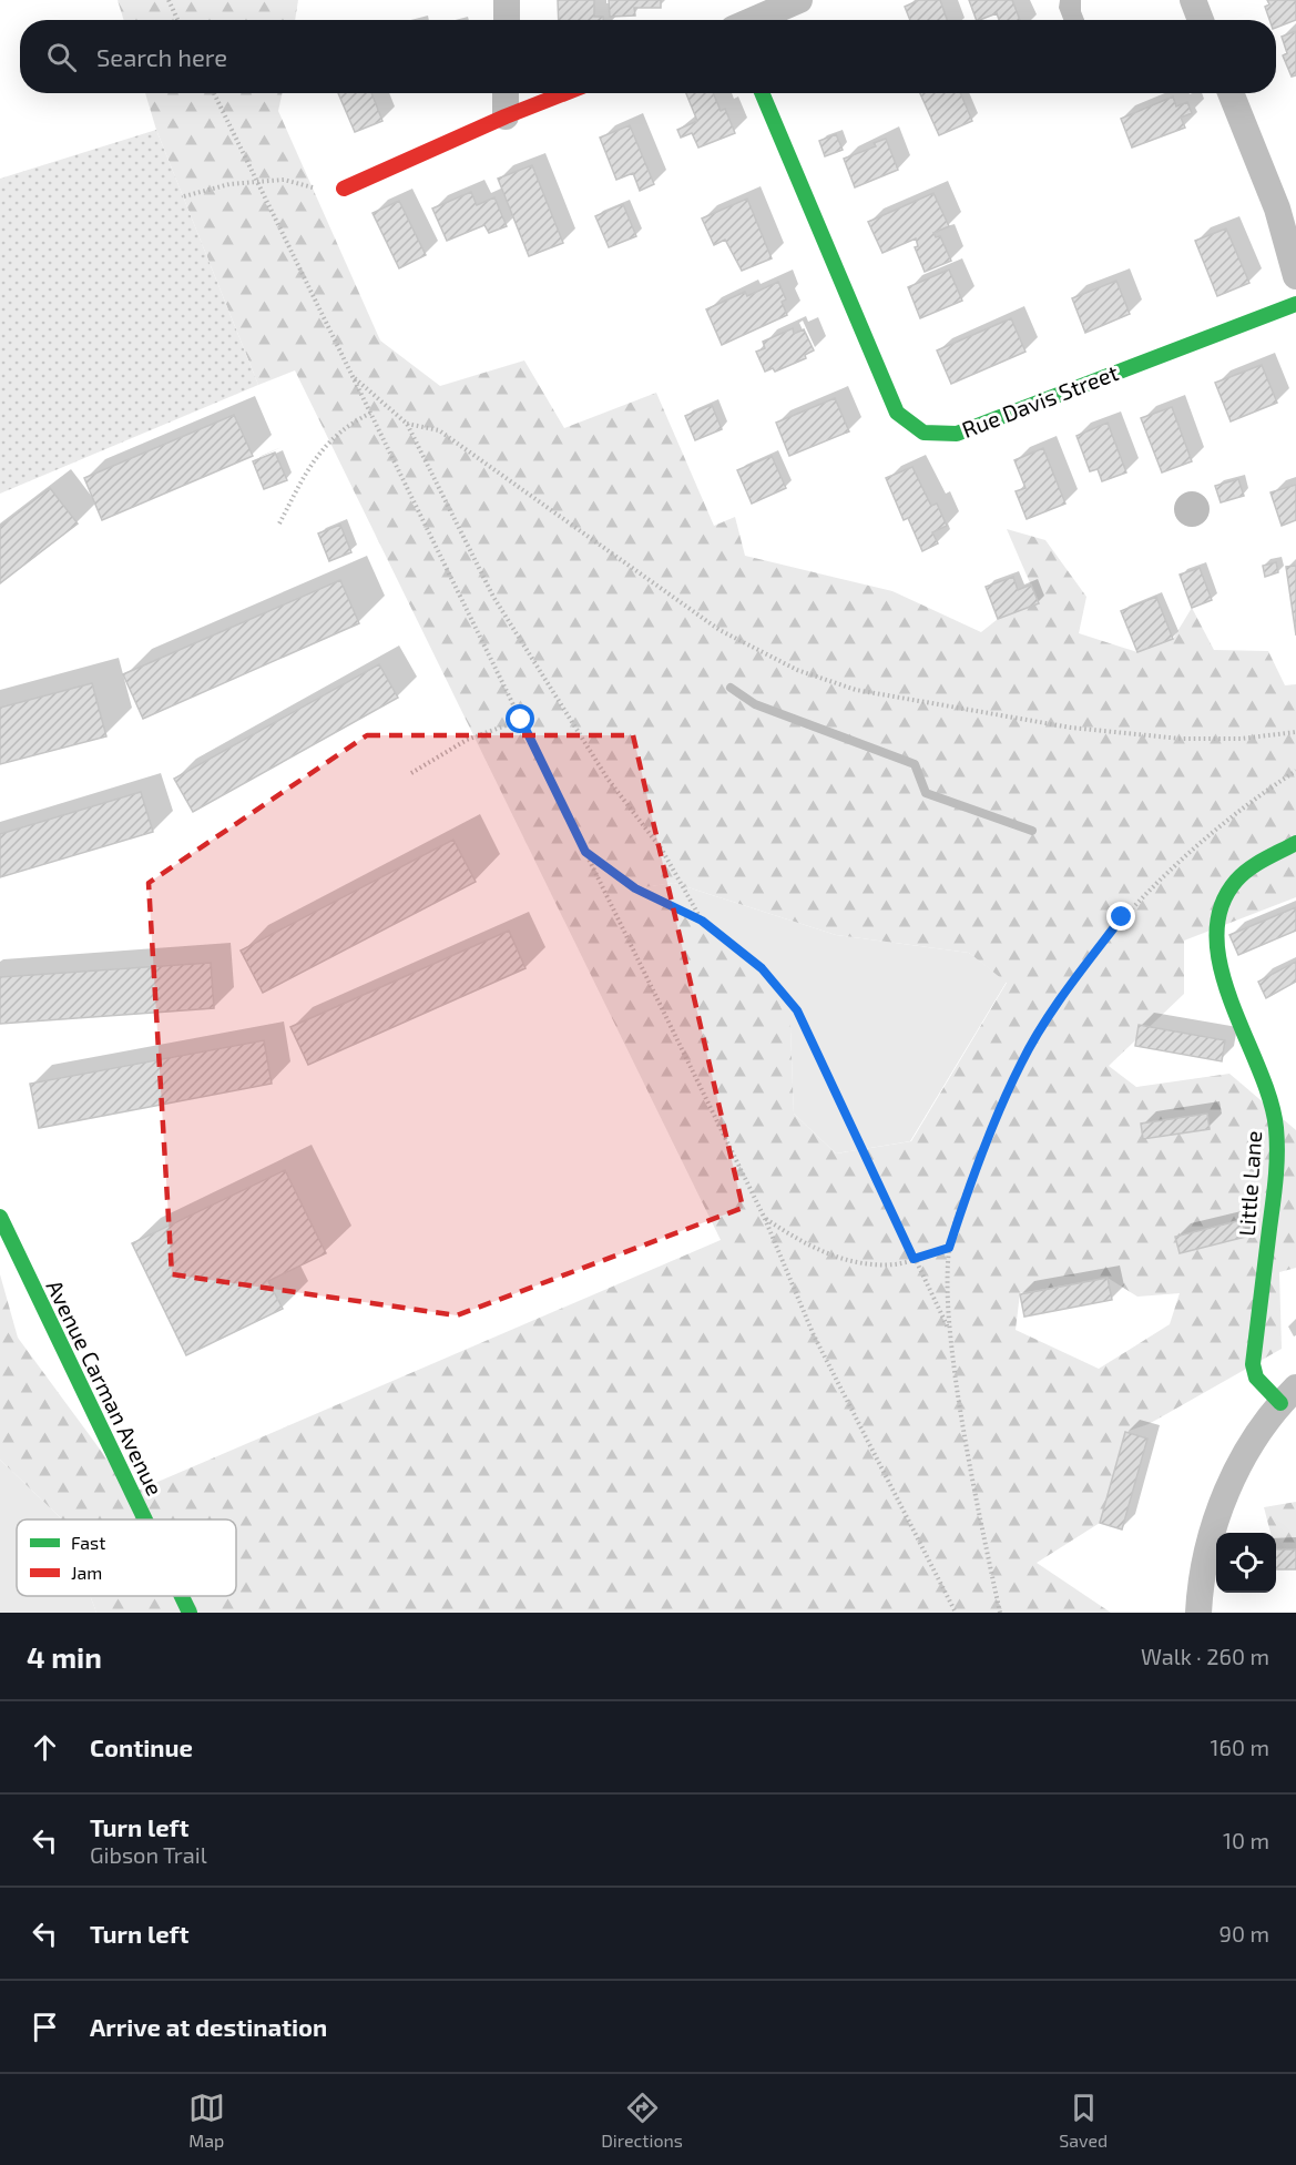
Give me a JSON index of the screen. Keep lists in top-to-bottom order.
{
  "streets": {
    "street": ["Rue Davis Street", "Little Lane", "Avenue Carman Avenue"]
  },
  "legend": ["Fast", "Jam"],
  "page": {
    "search": "Search here",
    "heading": ["4 min", "Walk · 260 m"],
    "list": [
      ["Continue", "160 m"],
      ["Turn left", "Gibson Trail", "10 m"],
      ["Turn left", "90 m"],
      "Arrive at destination"
    ],
    "nav": ["Map", "Directions", "Saved"]
  }
}
